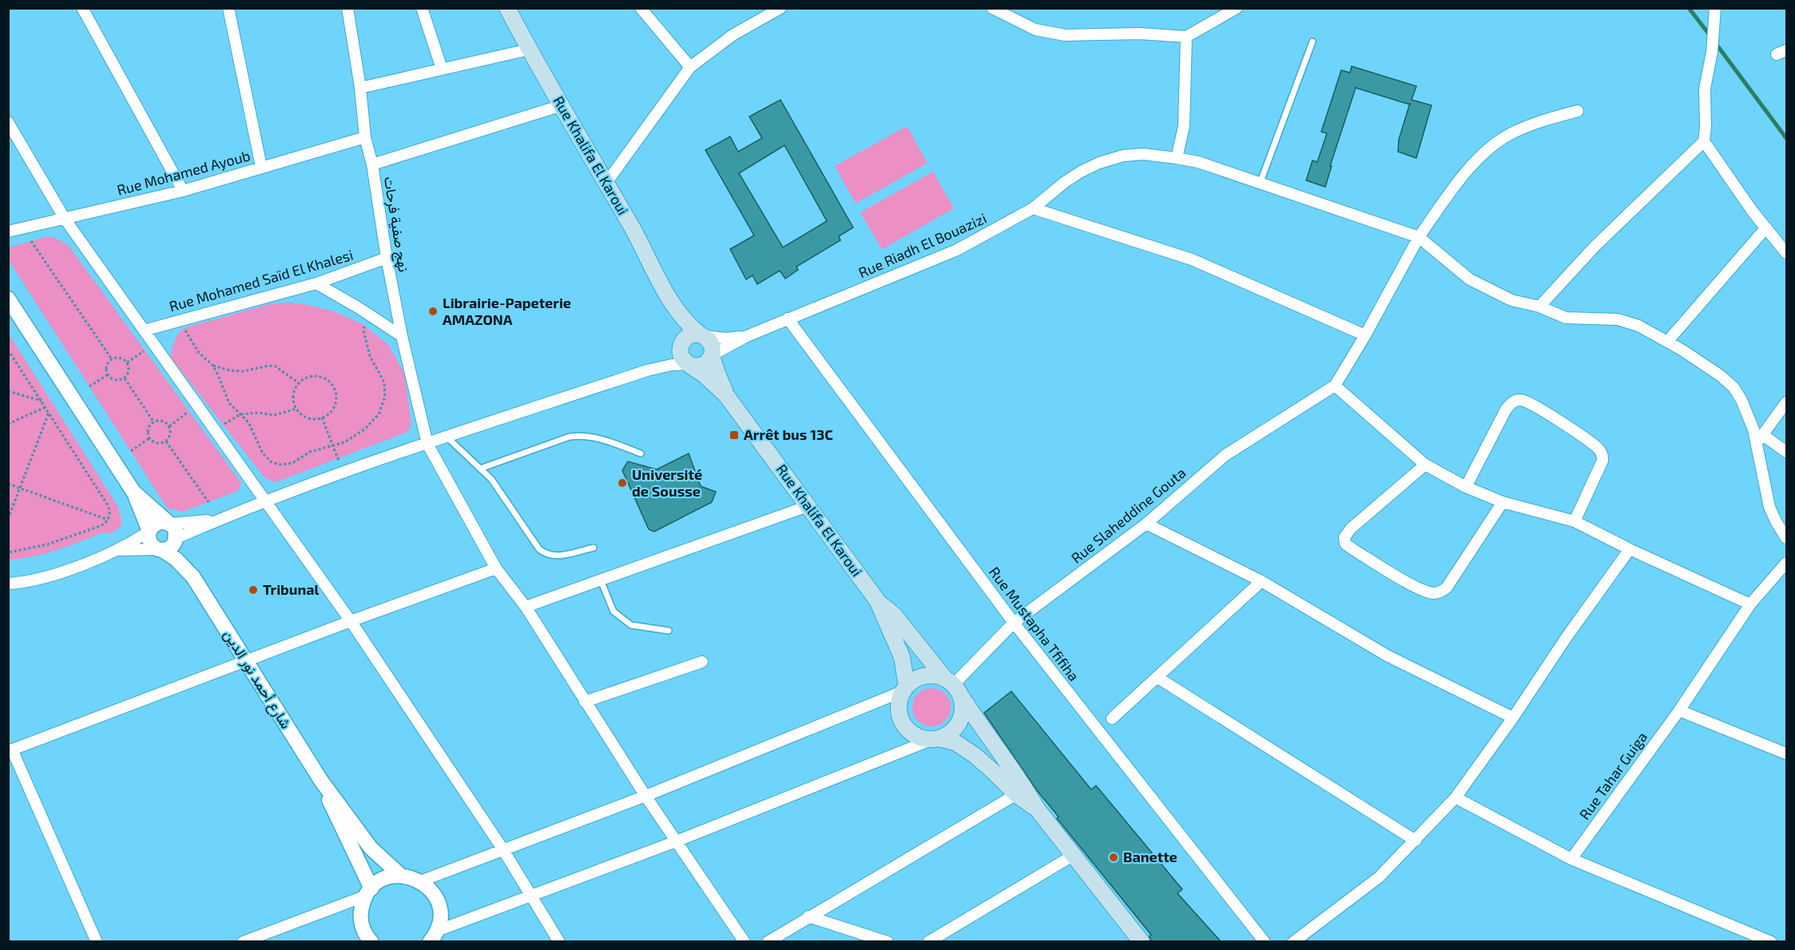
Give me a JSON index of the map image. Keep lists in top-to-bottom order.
{
  "streets": {
    "main road": ["Rue Khalifa El Karoui"],
    "street": [
      "Rue Mohamed Ayoub",
      "نهج صفية فرحات",
      "Rue Riadh El Bouazizi",
      "Rue Mohamed Saïd El Khalesi",
      "Rue Slaheddine Gouta",
      "Rue Mustapha Tfifiha",
      "شارع أحمد نور الدين",
      "Rue Tahar Guiga"
    ]
  },
  "crossings": [
    ["Rue Khalifa El Karoui", "Rue Riadh El Bouazizi"],
    ["Rue Khalifa El Karoui", "Rue Slaheddine Gouta"],
    ["Rue Mohamed Ayoub", "نهج صفية فرحات"],
    ["نهج صفية فرحات", "Rue Mohamed Saïd El Khalesi"],
    ["Rue Riadh El Bouazizi", "Rue Mustapha Tfifiha"],
    ["Rue Slaheddine Gouta", "Rue Mustapha Tfifiha"]
  ],
  "places": {
    "other": [
      "Librairie-Papeterie AMAZONA",
      "Université de Sousse",
      "Tribunal",
      "Banette"
    ],
    "transit": ["Arrêt bus 13C"]
  }
}
